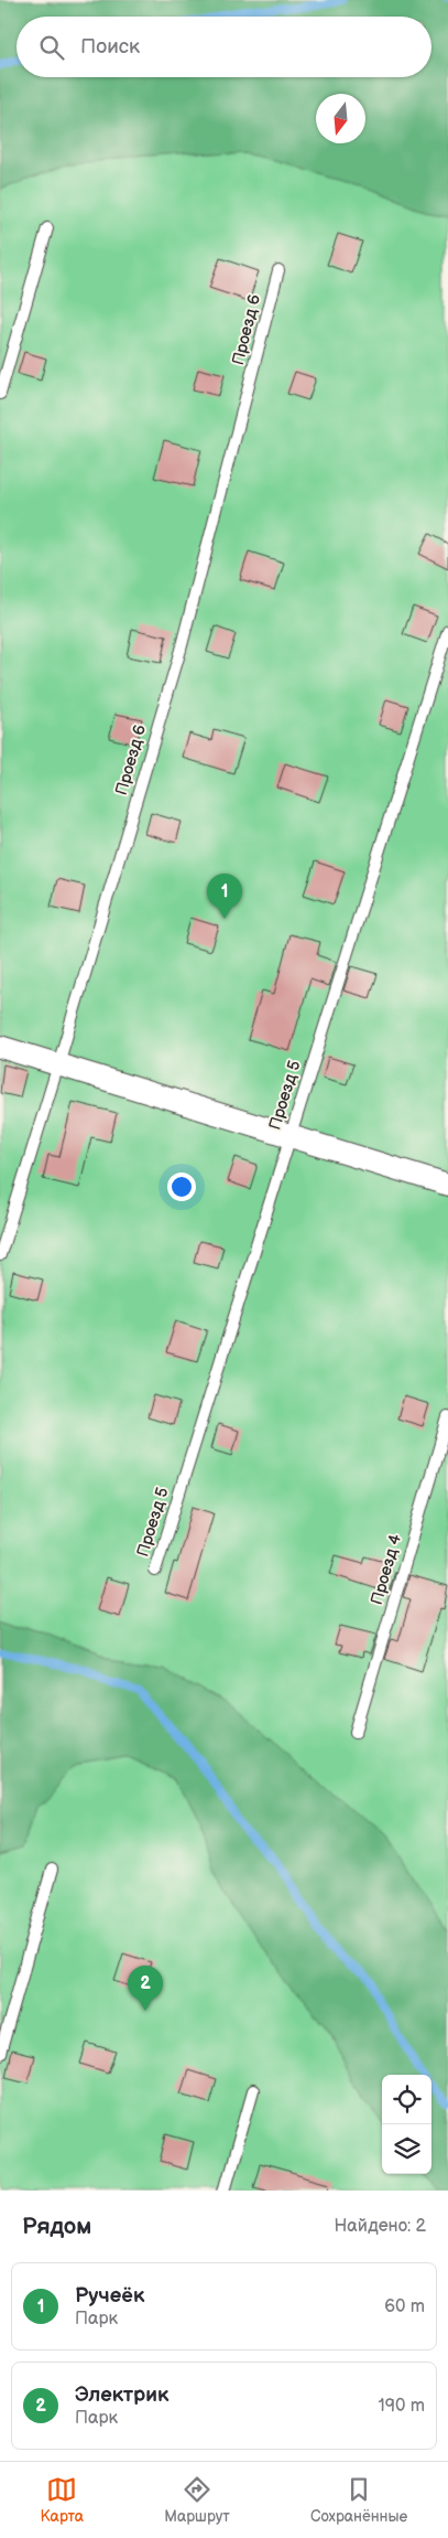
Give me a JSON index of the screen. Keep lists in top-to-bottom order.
{
  "streets": {
    "lane": ["Проезд 6", "Проезд 5", "Проезд 4"]
  },
  "north": "bottom",
  "page": {
    "search": "Поиск",
    "pins": ["1", "2"],
    "heading": ["Рядом", "Найдено: 2"],
    "list": [
      {
        "mark": "1",
        "name": "Ручеёк",
        "note": "Парк",
        "value": "60 m"
      },
      {
        "mark": "2",
        "name": "Электрик",
        "note": "Парк",
        "value": "190 m"
      }
    ],
    "nav": ["Карта", "Маршрут", "Сохранённые"]
  }
}
